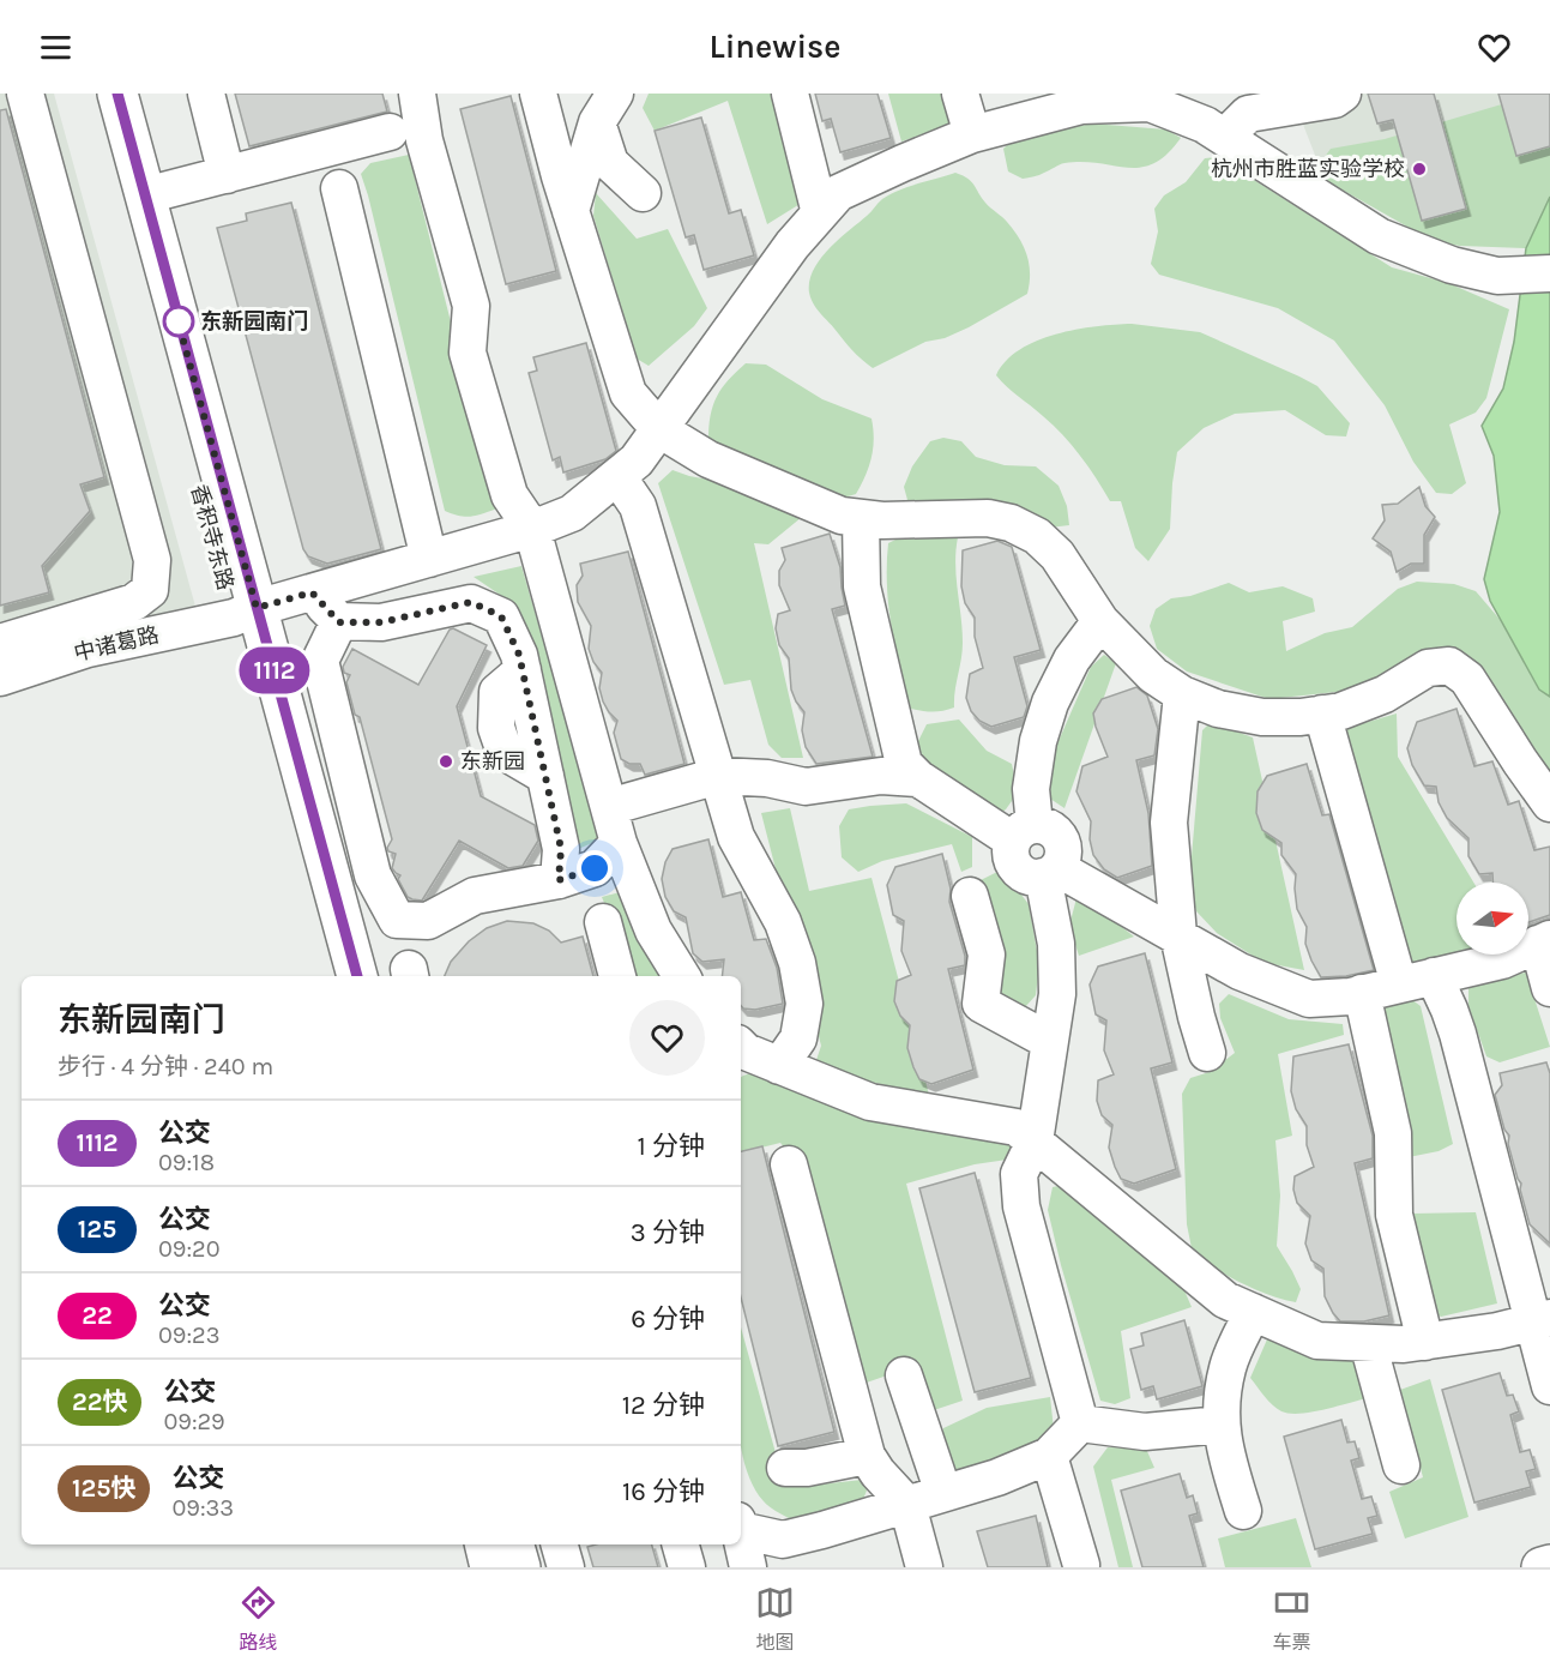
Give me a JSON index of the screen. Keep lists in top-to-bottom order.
{
  "streets": {
    "main road": ["香积寺东路"],
    "street": ["中诸葛路"]
  },
  "crossings": [
    ["香积寺东路", "中诸葛路"]
  ],
  "places": ["杭州市胜蓝实验学校", "东新园南门", "东新园"],
  "lines": ["bus line 1112"],
  "north": "right",
  "page": {
    "header": "Linewise",
    "on_map": "1112",
    "heading": ["东新园南门", "步行 · 4 分钟 · 240 m"],
    "list": [
      {
        "mark": "1112",
        "name": "公交",
        "note": "09:18",
        "value": "1 分钟"
      },
      {
        "mark": "125",
        "name": "公交",
        "note": "09:20",
        "value": "3 分钟"
      },
      {
        "mark": "22",
        "name": "公交",
        "note": "09:23",
        "value": "6 分钟"
      },
      {
        "mark": "22快",
        "name": "公交",
        "note": "09:29",
        "value": "12 分钟"
      },
      {
        "mark": "125快",
        "name": "公交",
        "note": "09:33",
        "value": "16 分钟"
      }
    ],
    "tabs": ["路线", "地图", "车票"]
  }
}
